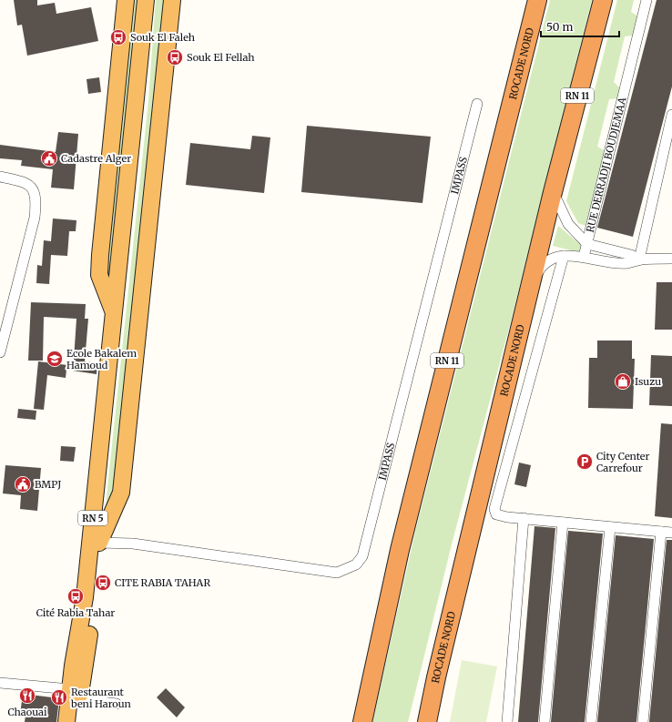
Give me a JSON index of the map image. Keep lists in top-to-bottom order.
{
  "streets": {
    "highway": ["ROCADE NORD", "RN 11", "RN 5"],
    "street": ["RUE DERRADJI BOUDJEMAA", "IMPASS"]
  },
  "crossings": [
    ["IMPASS", "RN 5"]
  ],
  "places": {
    "bus stop": [
      "Souk El Faleh",
      "Souk El Fellah",
      "CITE RABIA TAHAR",
      "Cité Rabia Tahar"
    ],
    "public building": ["Cadastre Alger", "BMPJ"],
    "school or university": ["Ecole Bakalem Hamoud"],
    "shop": ["Isuzu"],
    "parking": ["City Center Carrefour"],
    "restaurant": ["Chaouai", "Restaurant beni Haroun"]
  },
  "scale_bar": "50 m"
}
